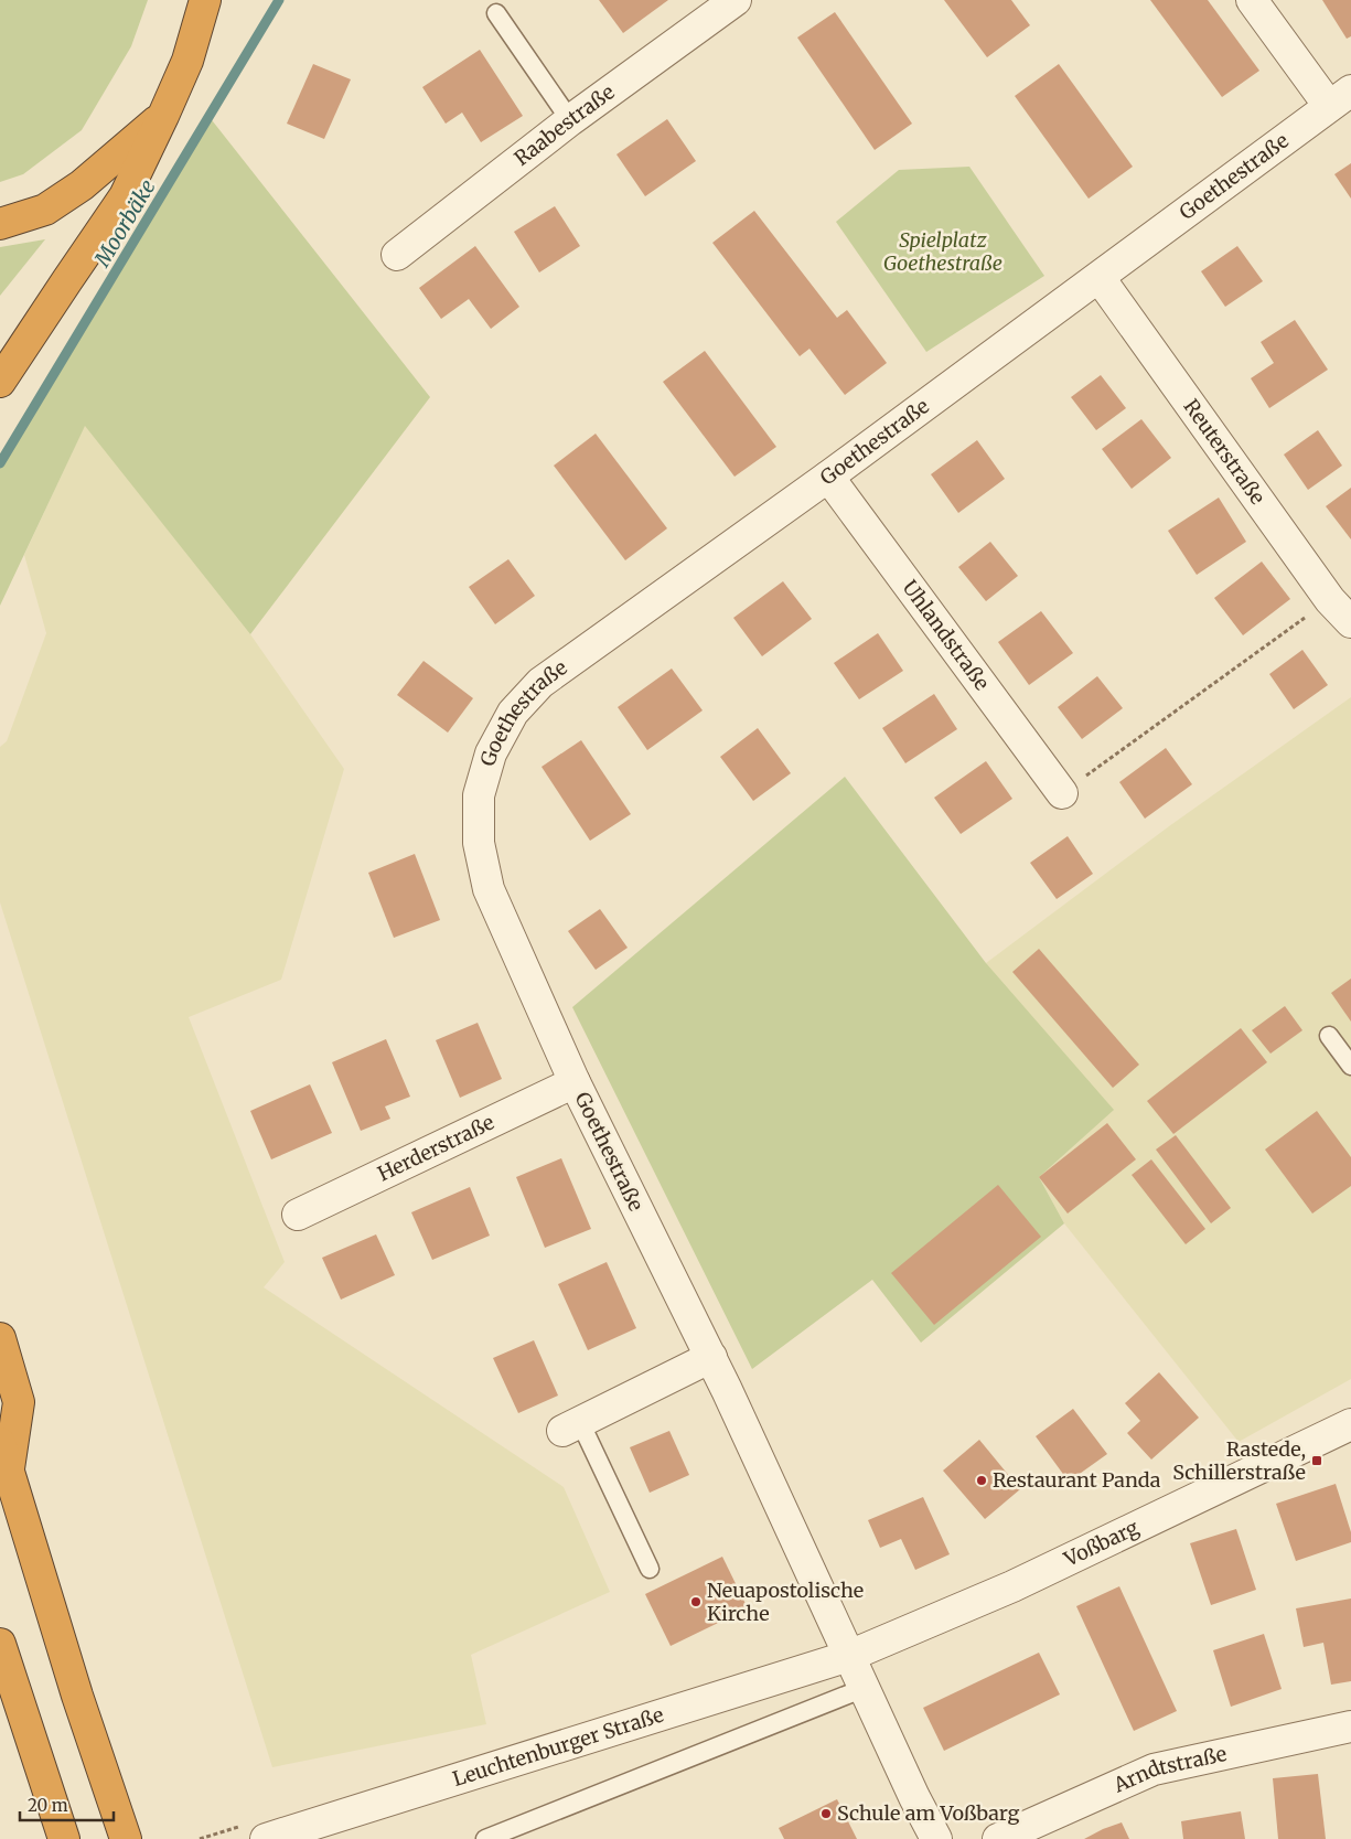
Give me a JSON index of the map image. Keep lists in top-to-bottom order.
{
  "streets": {
    "street": [
      "Raabestraße",
      "Goethestraße",
      "Reuterstraße",
      "Uhlandstraße",
      "Herderstraße",
      "Voßbarg",
      "Leuchtenburger Straße",
      "Arndtstraße"
    ]
  },
  "crossings": [
    ["Goethestraße", "Reuterstraße"],
    ["Goethestraße", "Uhlandstraße"],
    ["Goethestraße", "Herderstraße"],
    ["Goethestraße", "Voßbarg"],
    ["Goethestraße", "Leuchtenburger Straße"],
    ["Voßbarg", "Leuchtenburger Straße"]
  ],
  "water": ["Moorbäke"],
  "parks": ["Spielplatz Goethestraße"],
  "places": {
    "transit": ["Rastede, Schillerstraße"],
    "other": ["Restaurant Panda", "Neuapostolische Kirche", "Schule am Voßbarg"]
  },
  "scale_bar": "20 m"
}
